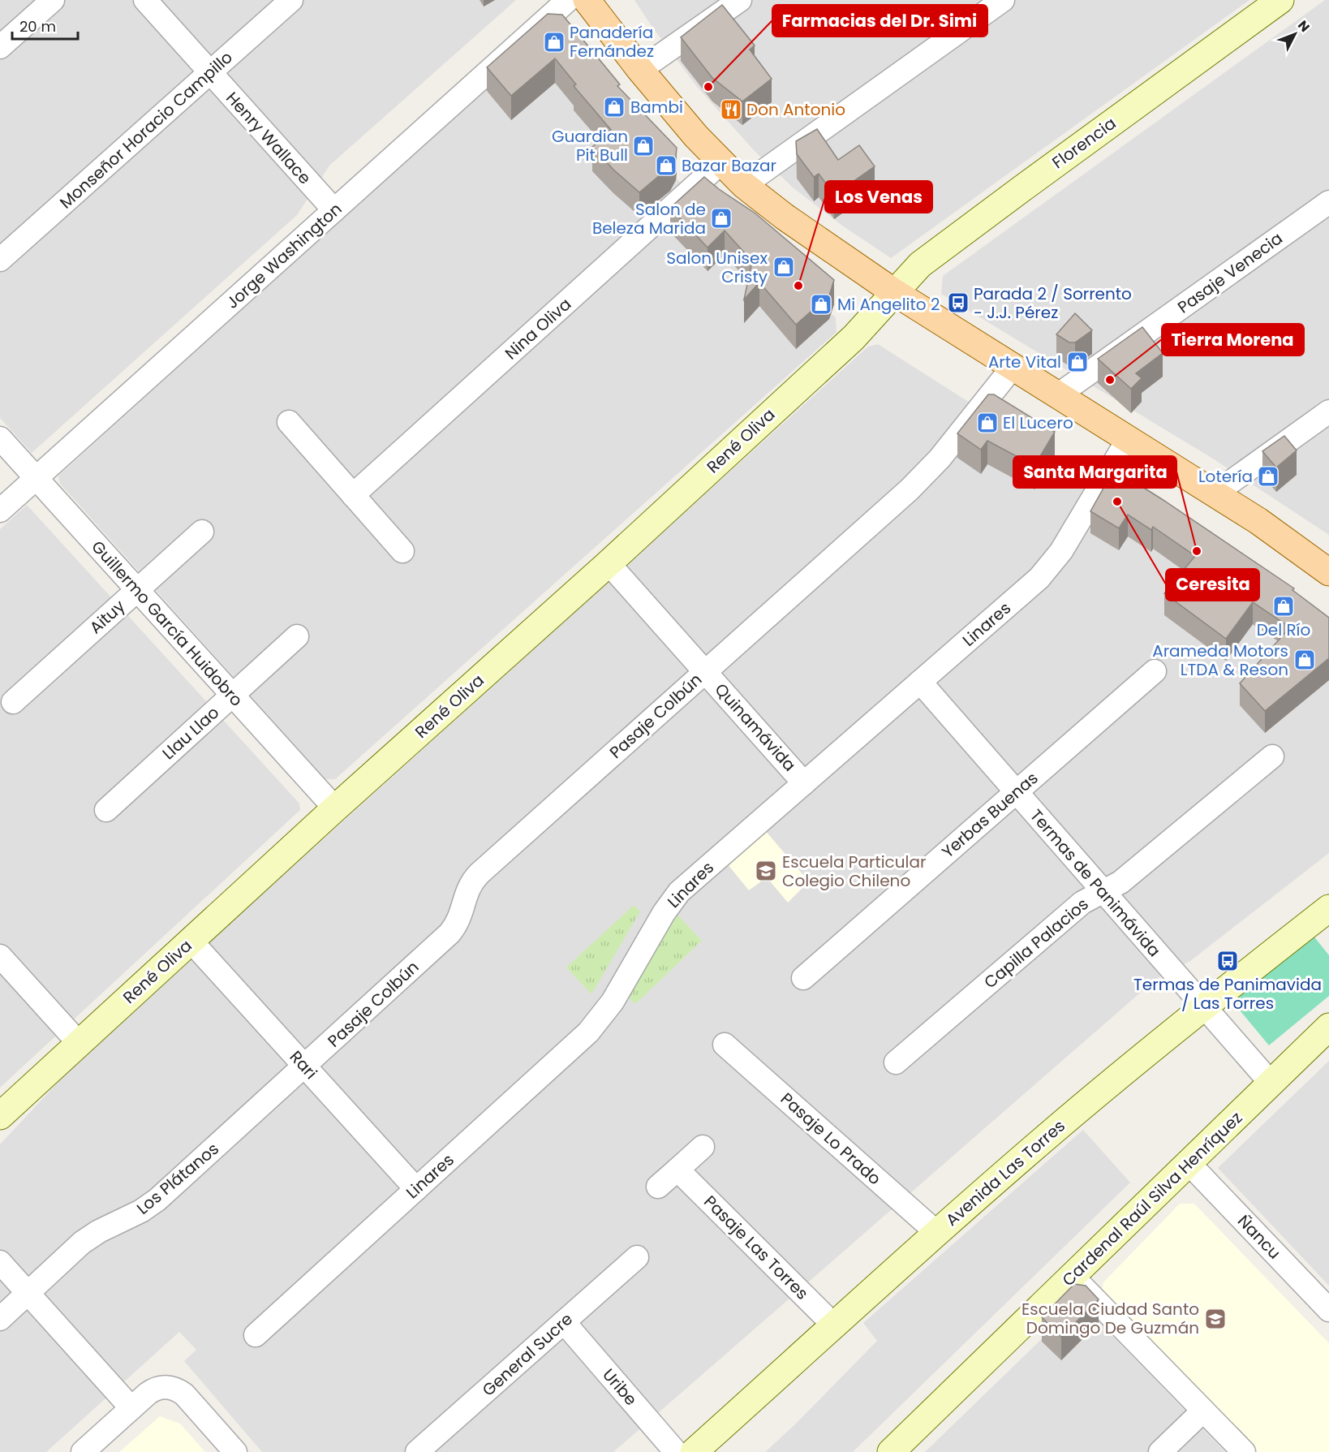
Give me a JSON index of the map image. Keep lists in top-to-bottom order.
{
  "streets": {
    "street": [
      "Monseñor Horacio Campillo",
      "Henry Wallace",
      "Florencia",
      "Jorge Washington",
      "Pasaje Venecia",
      "Nina Oliva",
      "René Oliva",
      "Aituy",
      "Guillermo García Huidobro",
      "Linares",
      "Pasaje Colbún",
      "Quinamávida",
      "Llau Llao",
      "Yerbas Buenas",
      "Termas de Panimávida",
      "Capilla Palacios",
      "Rari",
      "Pasaje Lo Prado",
      "Avenida Las Torres",
      "Los Plátanos",
      "Cardenal Raúl Silva Henríquez",
      "Ñancu",
      "Pasaje Las Torres",
      "General Sucre",
      "Uribe"
    ]
  },
  "crossings": [
    ["Monseñor Horacio Campillo", "Henry Wallace"],
    ["Henry Wallace", "Jorge Washington"],
    ["Florencia", "René Oliva"],
    ["Jorge Washington", "Guillermo García Huidobro"],
    ["René Oliva", "Guillermo García Huidobro"],
    ["René Oliva", "Quinamávida"],
    ["René Oliva", "Rari"],
    ["Aituy", "Guillermo García Huidobro"],
    ["Guillermo García Huidobro", "Llau Llao"],
    ["Linares", "Quinamávida"],
    ["Linares", "Termas de Panimávida"],
    ["Linares", "Rari"],
    ["Pasaje Colbún", "Quinamávida"],
    ["Pasaje Colbún", "Rari"],
    ["Pasaje Colbún", "Los Plátanos"],
    ["Yerbas Buenas", "Termas de Panimávida"],
    ["Termas de Panimávida", "Capilla Palacios"],
    ["Termas de Panimávida", "Avenida Las Torres"],
    ["Termas de Panimávida", "Cardenal Raúl Silva Henríquez"],
    ["Rari", "Los Plátanos"],
    ["Pasaje Lo Prado", "Avenida Las Torres"],
    ["Avenida Las Torres", "Pasaje Las Torres"],
    ["Cardenal Raúl Silva Henríquez", "Ñancu"],
    ["General Sucre", "Uribe"]
  ],
  "places": {
    "shop": [
      "Panadería Fernández",
      "Bambi",
      "Guardian Pit Bull",
      "Bazar Bazar",
      "Salon de Beleza Marida",
      "Salon Unisex Cristy",
      "Mi Angelito 2",
      "Arte Vital",
      "El Lucero",
      "Lotería",
      "Del Río",
      "Arameda Motors LTDA & Reson"
    ],
    "other": [
      "Farmacias del Dr. Simi",
      "Los Venas",
      "Tierra Morena",
      "Ceresita",
      "Santa Margarita"
    ],
    "restaurant": ["Don Antonio"],
    "bus stop": ["Parada 2 / Sorrento - J.J. Pérez", "Termas de Panimavida / Las Torres"],
    "school or university": ["Escuela Particular Colegio Chileno", "Escuela Ciudad Santo Domingo De Guzmán"]
  },
  "scale_bar": "20 m",
  "north": "top right"
}
